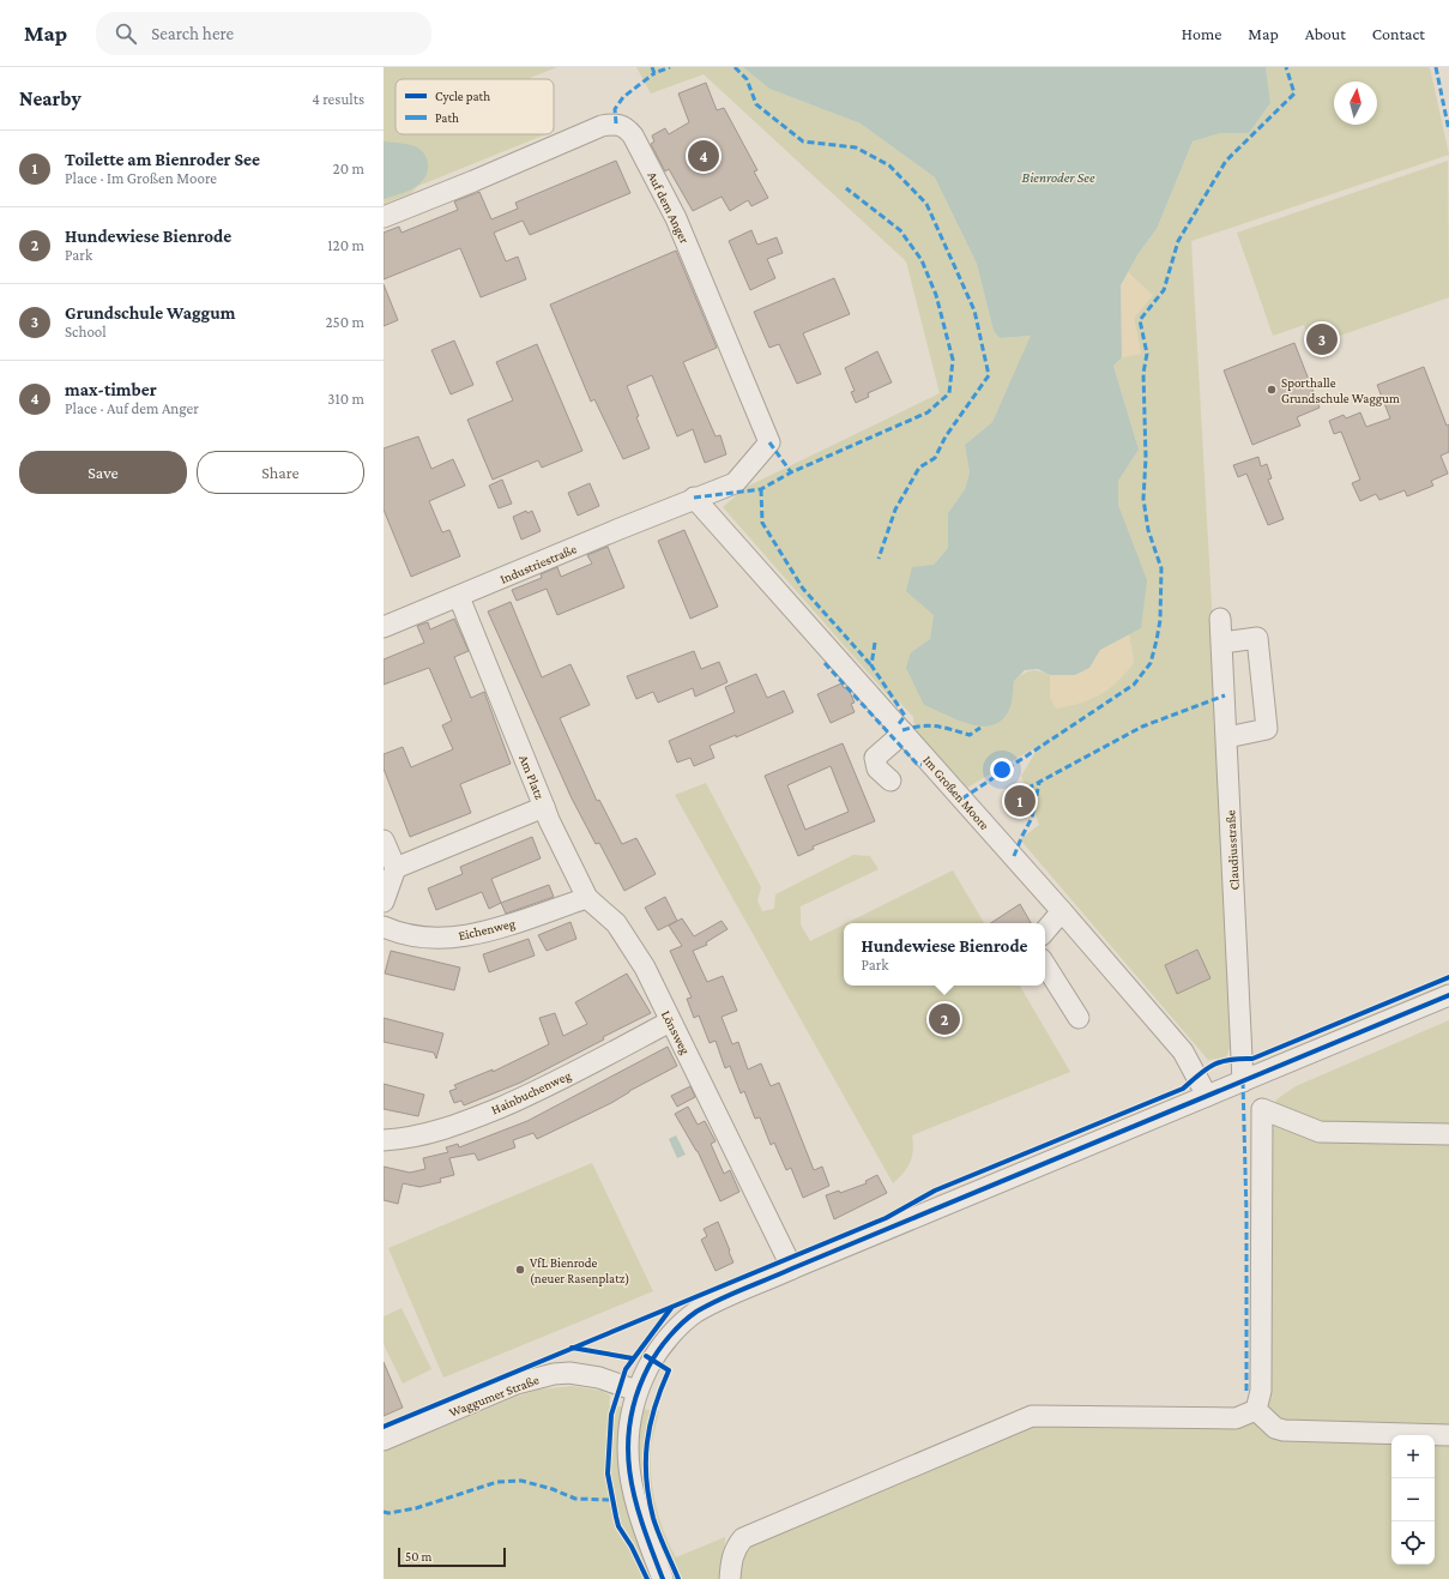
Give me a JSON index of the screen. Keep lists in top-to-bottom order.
{
  "streets": {
    "street": [
      "Auf dem Anger",
      "Industriestraße",
      "Am Platz",
      "Im Großen Moore",
      "Claudiusstraße",
      "Eichenweg",
      "Lönsweg",
      "Hainbuchenweg",
      "Waggumer Straße"
    ]
  },
  "crossings": [
    ["Auf dem Anger", "Industriestraße"],
    ["Auf dem Anger", "Im Großen Moore"],
    ["Industriestraße", "Am Platz"],
    ["Industriestraße", "Im Großen Moore"],
    ["Am Platz", "Lönsweg"],
    ["Eichenweg", "Lönsweg"],
    ["Lönsweg", "Hainbuchenweg"]
  ],
  "water": ["Bienroder See"],
  "places": ["Sporthalle Grundschule Waggum", "VfL Bienrode (neuer Rasenplatz)"],
  "legend": ["Cycle path", "Path"],
  "scale_bar": "50 m",
  "north": "top",
  "page": {
    "header": "Map",
    "search": "Search here",
    "nav": [
      "Home",
      "Map",
      "About",
      "Contact"
    ],
    "heading": ["Nearby", "4 results"],
    "list": [
      {
        "mark": "1",
        "name": "Toilette am Bienroder See",
        "note": "Place · Im Großen Moore",
        "value": "20 m"
      },
      {
        "mark": "2",
        "name": "Hundewiese Bienrode",
        "note": "Park",
        "value": "120 m"
      },
      {
        "mark": "3",
        "name": "Grundschule Waggum",
        "note": "School",
        "value": "250 m"
      },
      {
        "mark": "4",
        "name": "max-timber",
        "note": "Place · Auf dem Anger",
        "value": "310 m"
      }
    ],
    "pins": [
      "4",
      "3",
      "1",
      "2"
    ],
    "buttons": ["Save", "Share"],
    "popup": ["Hundewiese Bienrode", "Park"],
    "map_buttons": ["+", "−"],
    "scale": "50 m"
  }
}
